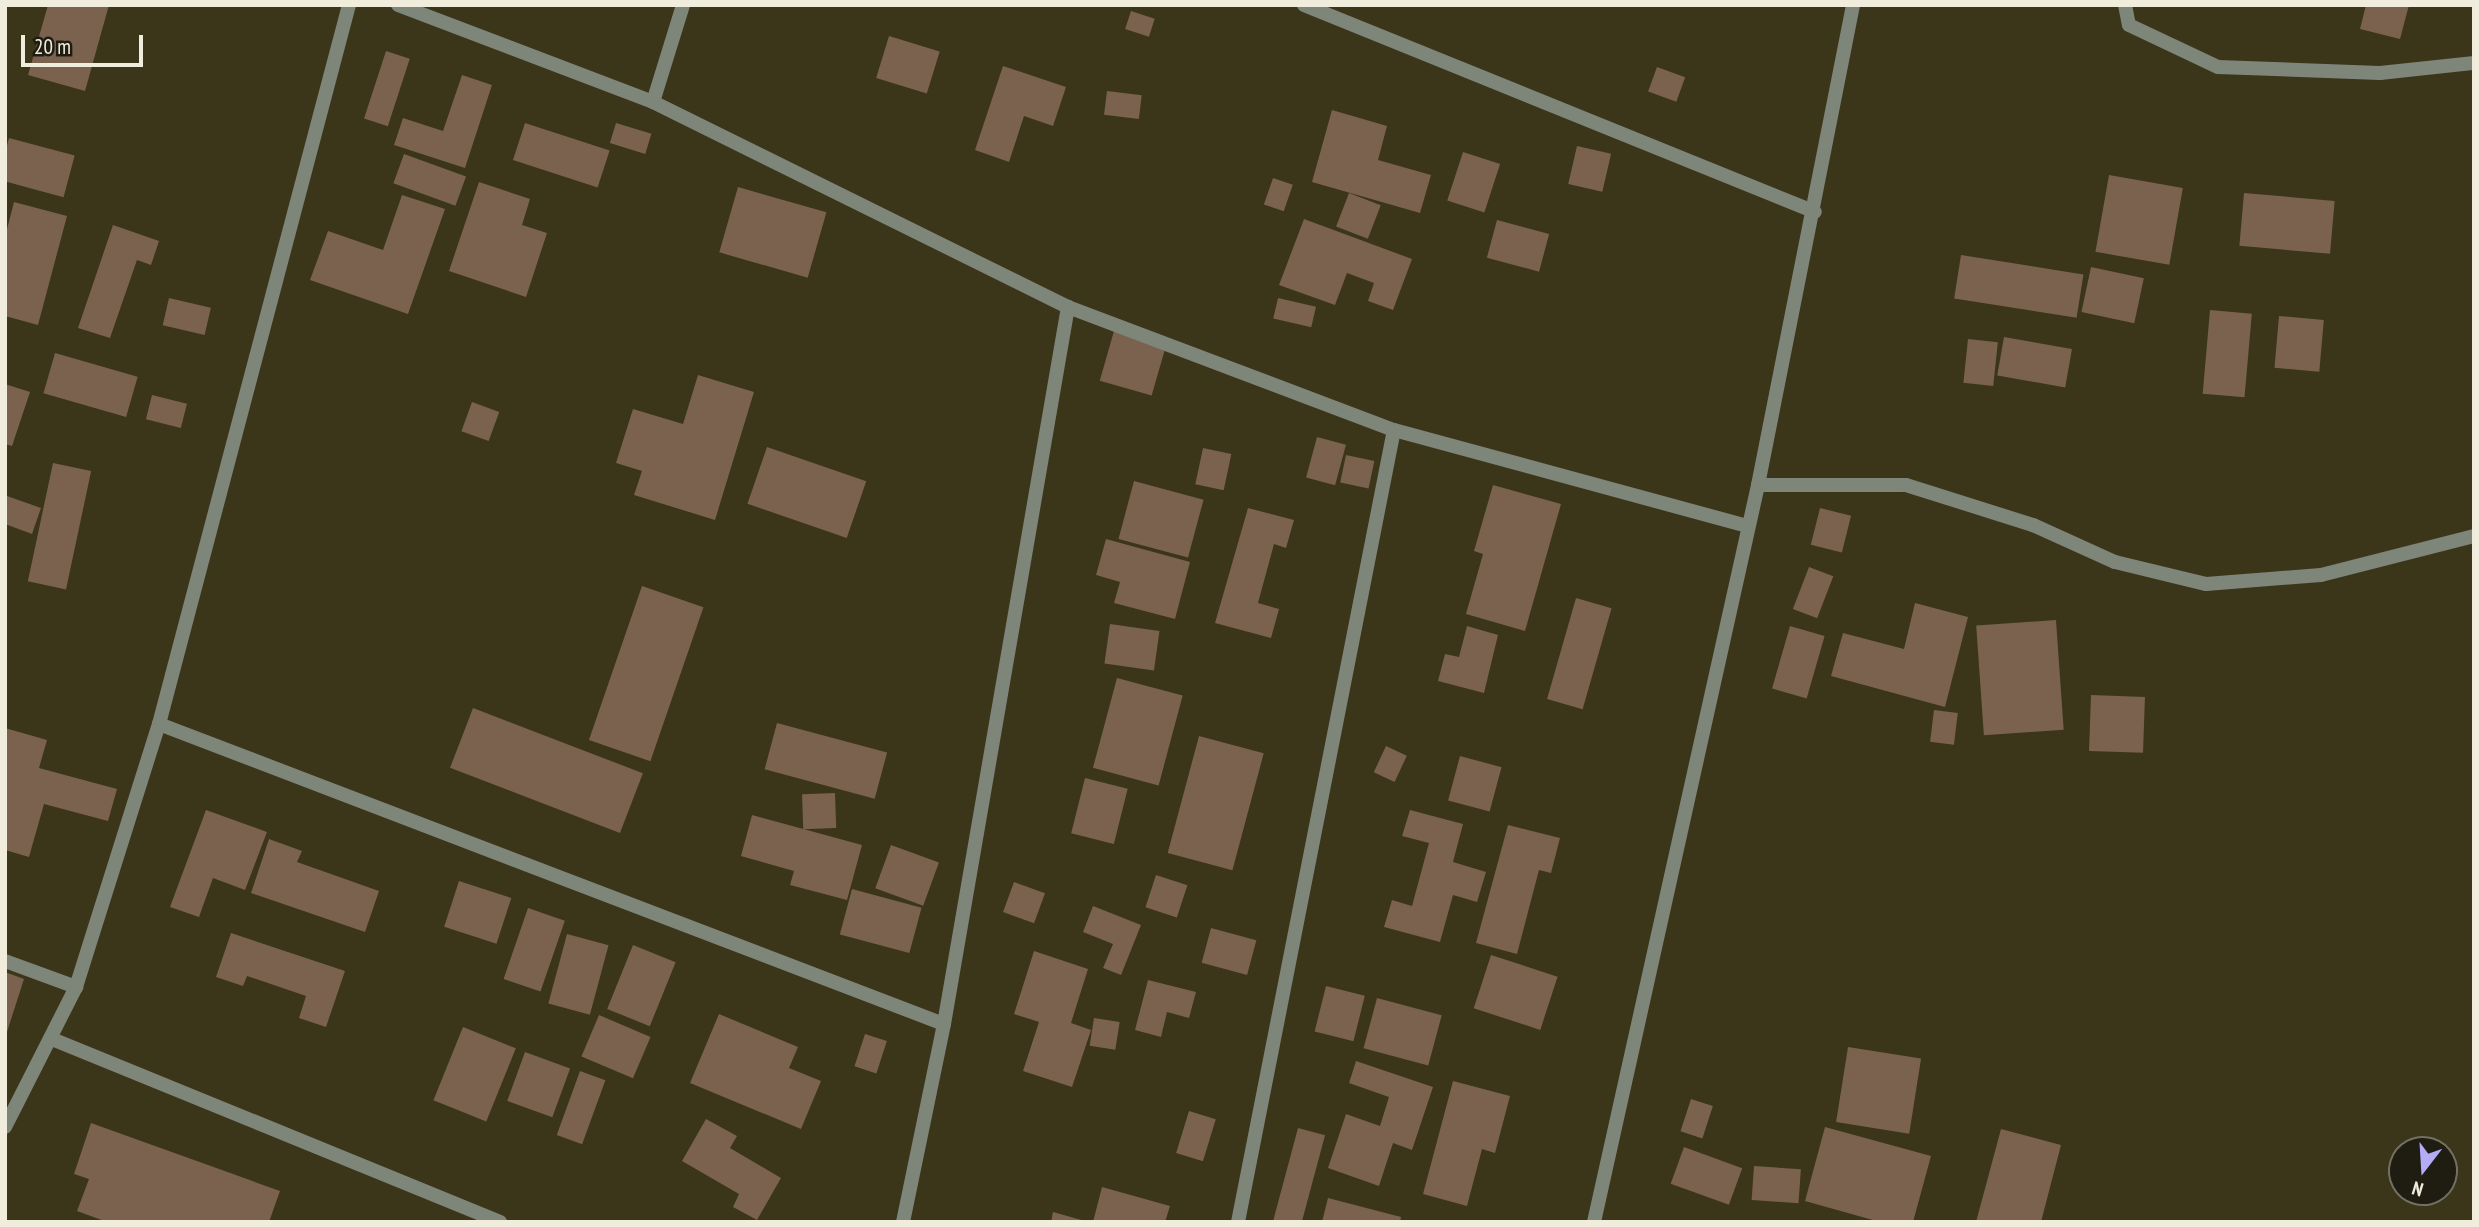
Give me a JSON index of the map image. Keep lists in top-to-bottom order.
{
  "scale_bar": "20 m",
  "north": "bottom"
}
